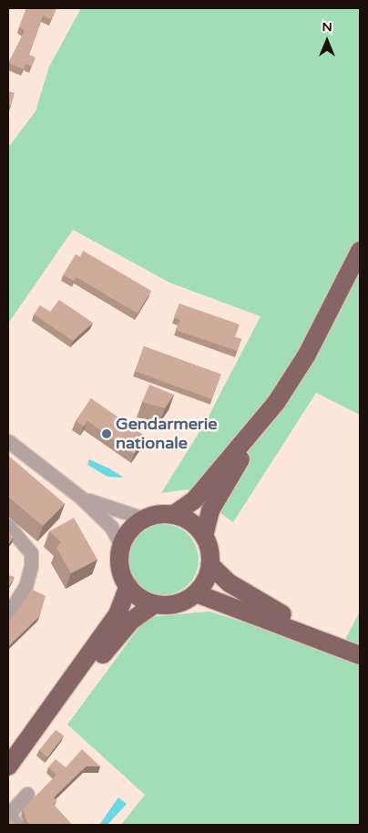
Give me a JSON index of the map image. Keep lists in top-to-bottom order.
{
  "places": ["Gendarmerie nationale"],
  "north": "top"
}
